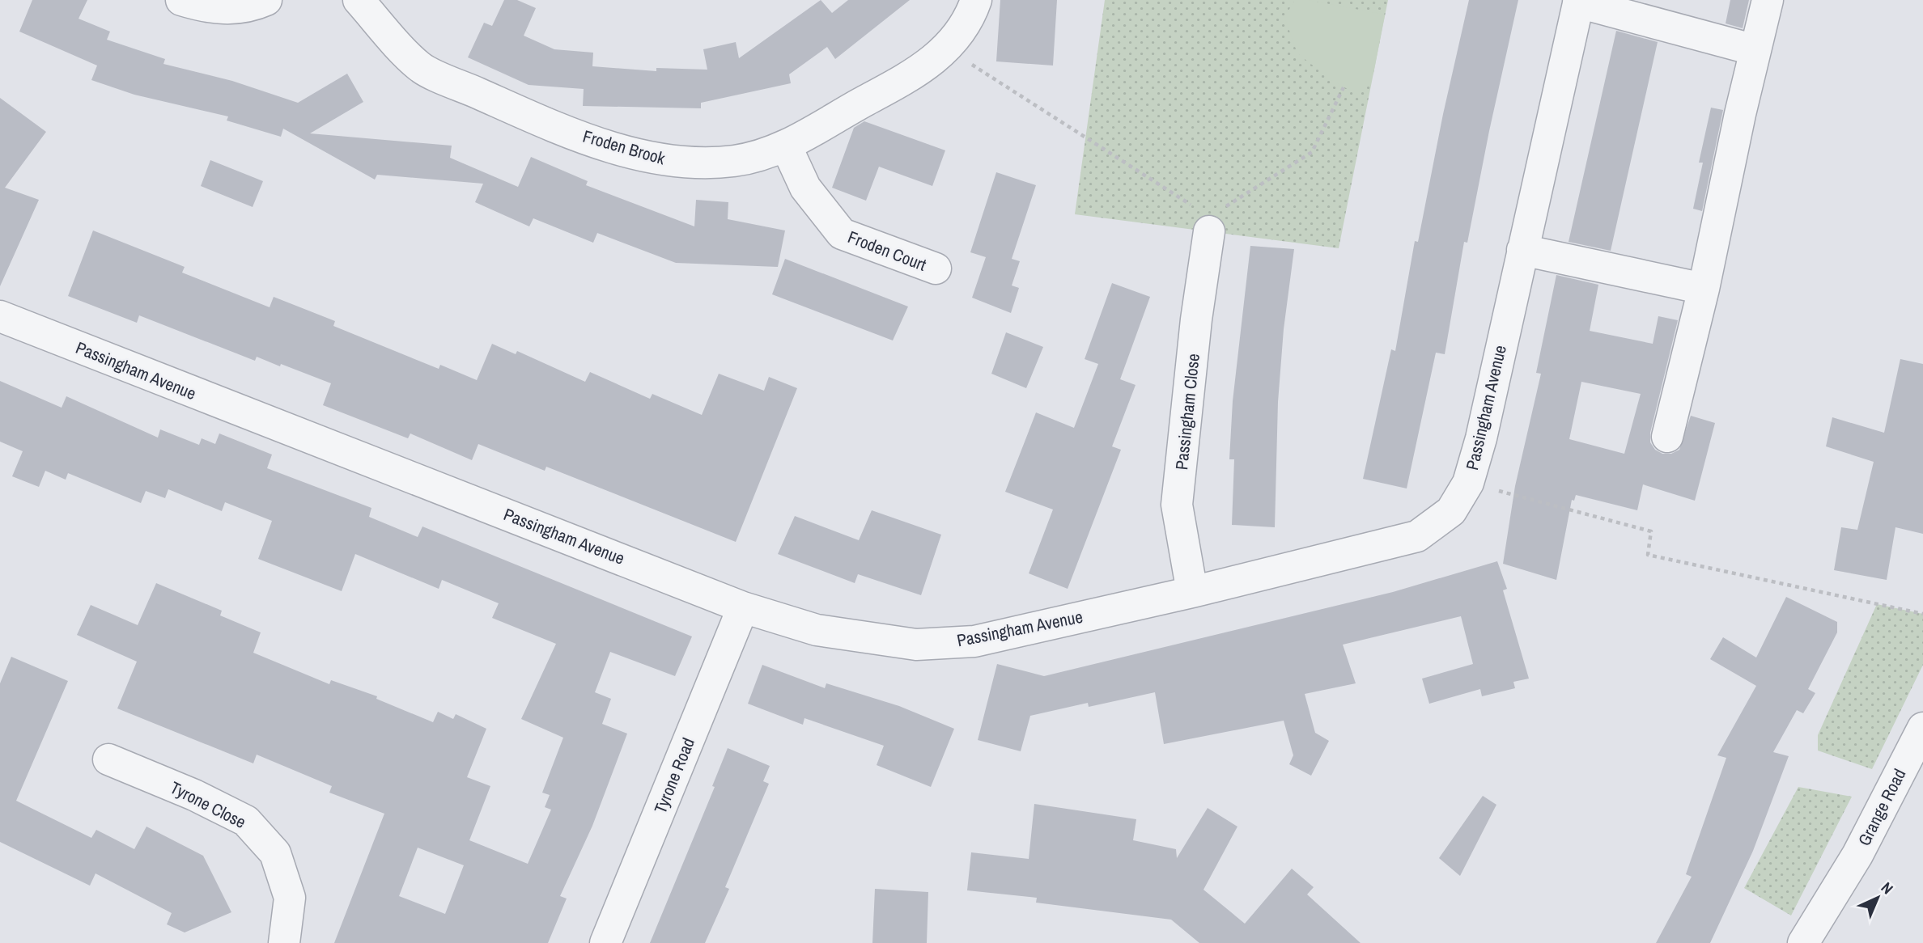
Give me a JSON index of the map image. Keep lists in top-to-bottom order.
{
  "streets": {
    "street": [
      "Froden Brook",
      "Froden Court",
      "Passingham Avenue",
      "Passingham Close",
      "Tyrone Road",
      "Tyrone Close",
      "Grange Road"
    ]
  },
  "crossings": [
    ["Froden Brook", "Froden Court"],
    ["Passingham Avenue", "Passingham Close"],
    ["Passingham Avenue", "Tyrone Road"]
  ],
  "north": "top right"
}
